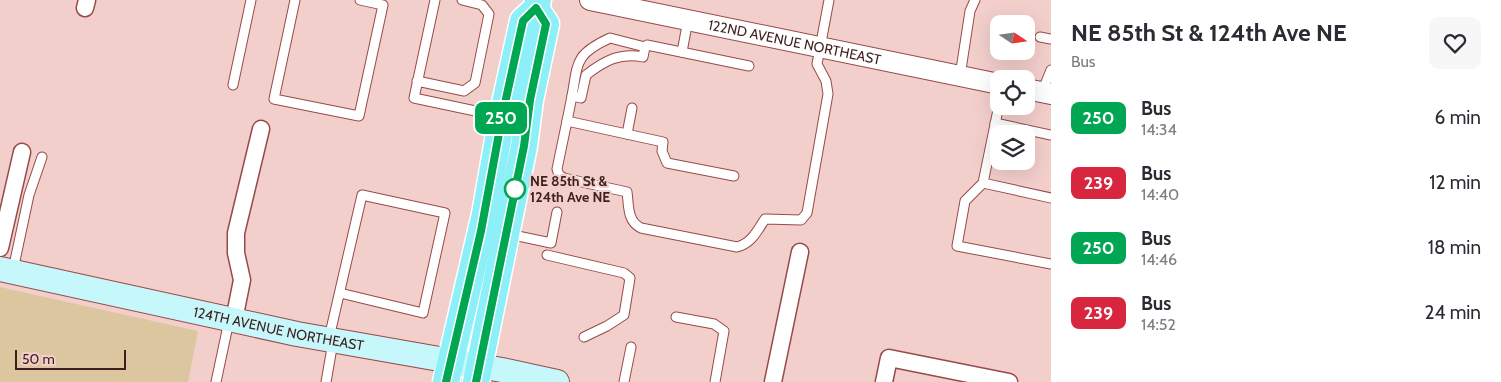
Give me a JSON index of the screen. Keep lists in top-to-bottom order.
{
  "streets": {
    "main road": ["124TH AVENUE NORTHEAST"],
    "street": ["122ND AVENUE NORTHEAST"]
  },
  "places": ["NE 85th St & 124th Ave NE"],
  "lines": ["bus line 250"],
  "scale_bar": "50 m",
  "north": "right",
  "page": {
    "on_map": "250",
    "heading": ["NE 85th St & 124th Ave NE", "Bus"],
    "list": [
      {
        "mark": "250",
        "name": "Bus",
        "note": "14:34",
        "value": "6 min"
      },
      {
        "mark": "239",
        "name": "Bus",
        "note": "14:40",
        "value": "12 min"
      },
      {
        "mark": "250",
        "name": "Bus",
        "note": "14:46",
        "value": "18 min"
      },
      {
        "mark": "239",
        "name": "Bus",
        "note": "14:52",
        "value": "24 min"
      }
    ],
    "scale": "50 m"
  }
}
